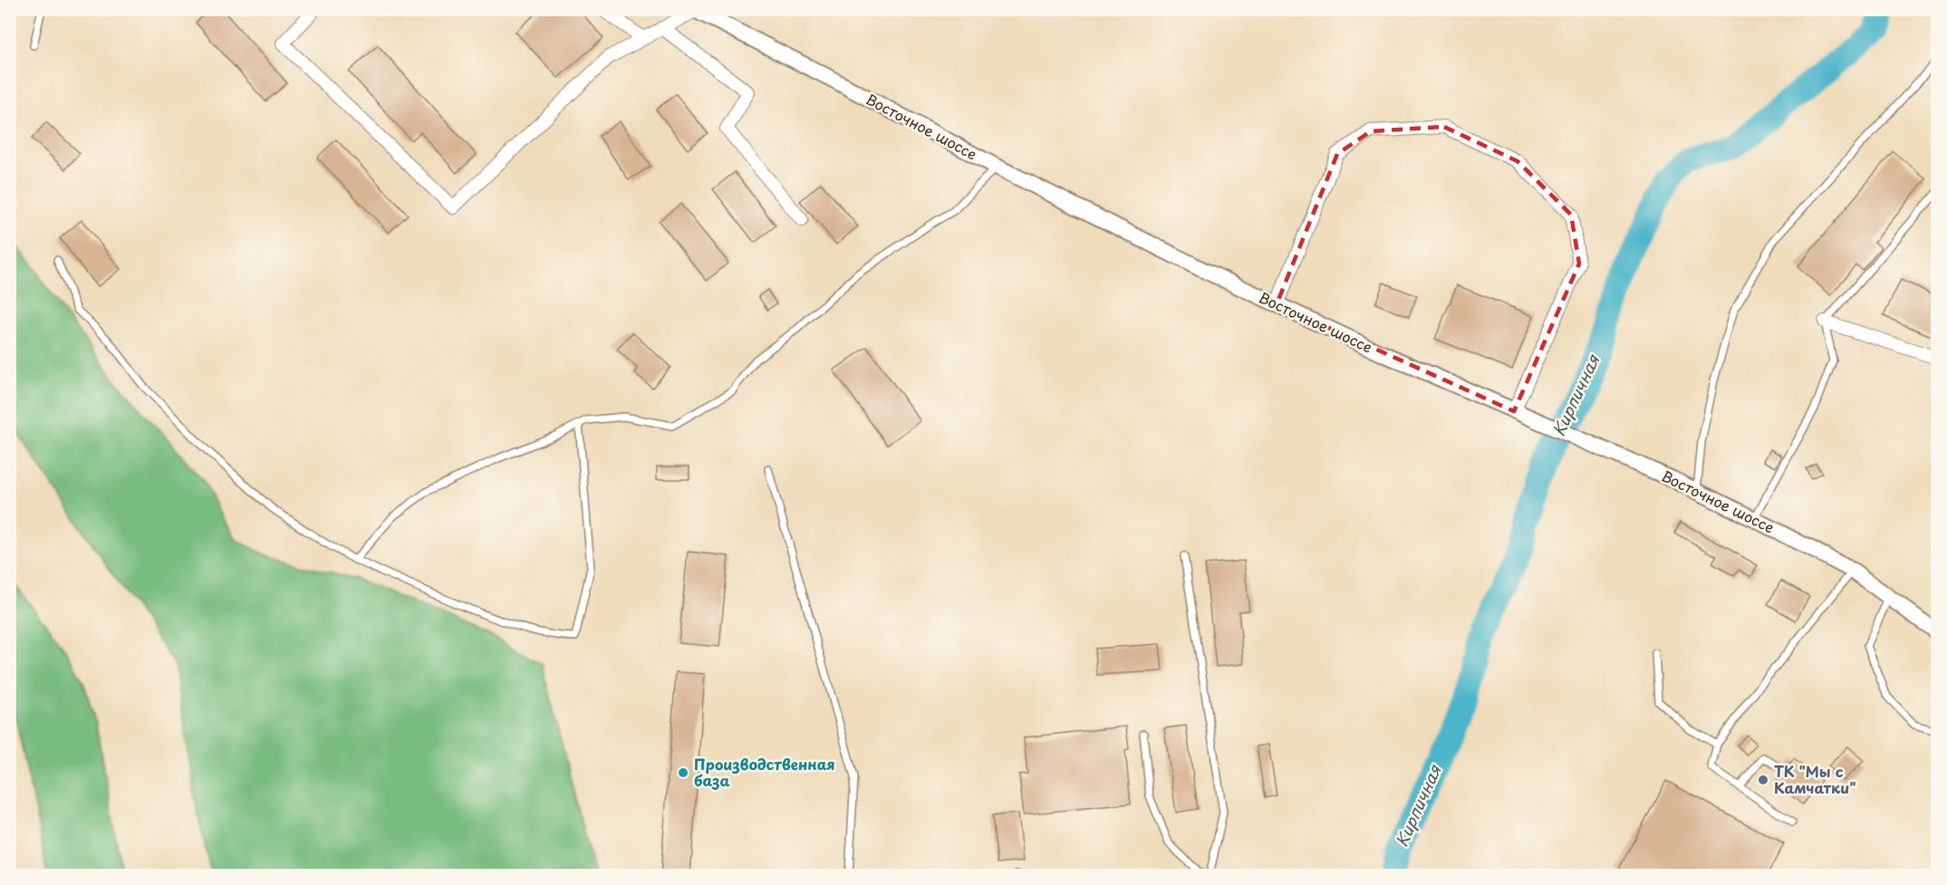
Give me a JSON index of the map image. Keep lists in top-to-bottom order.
{
  "streets": {
    "street": ["Восточное шоссе"]
  },
  "water": ["Кирпичная"],
  "places": ["Производственная база", "ТК \"Мы с Камчатки\""]
}
